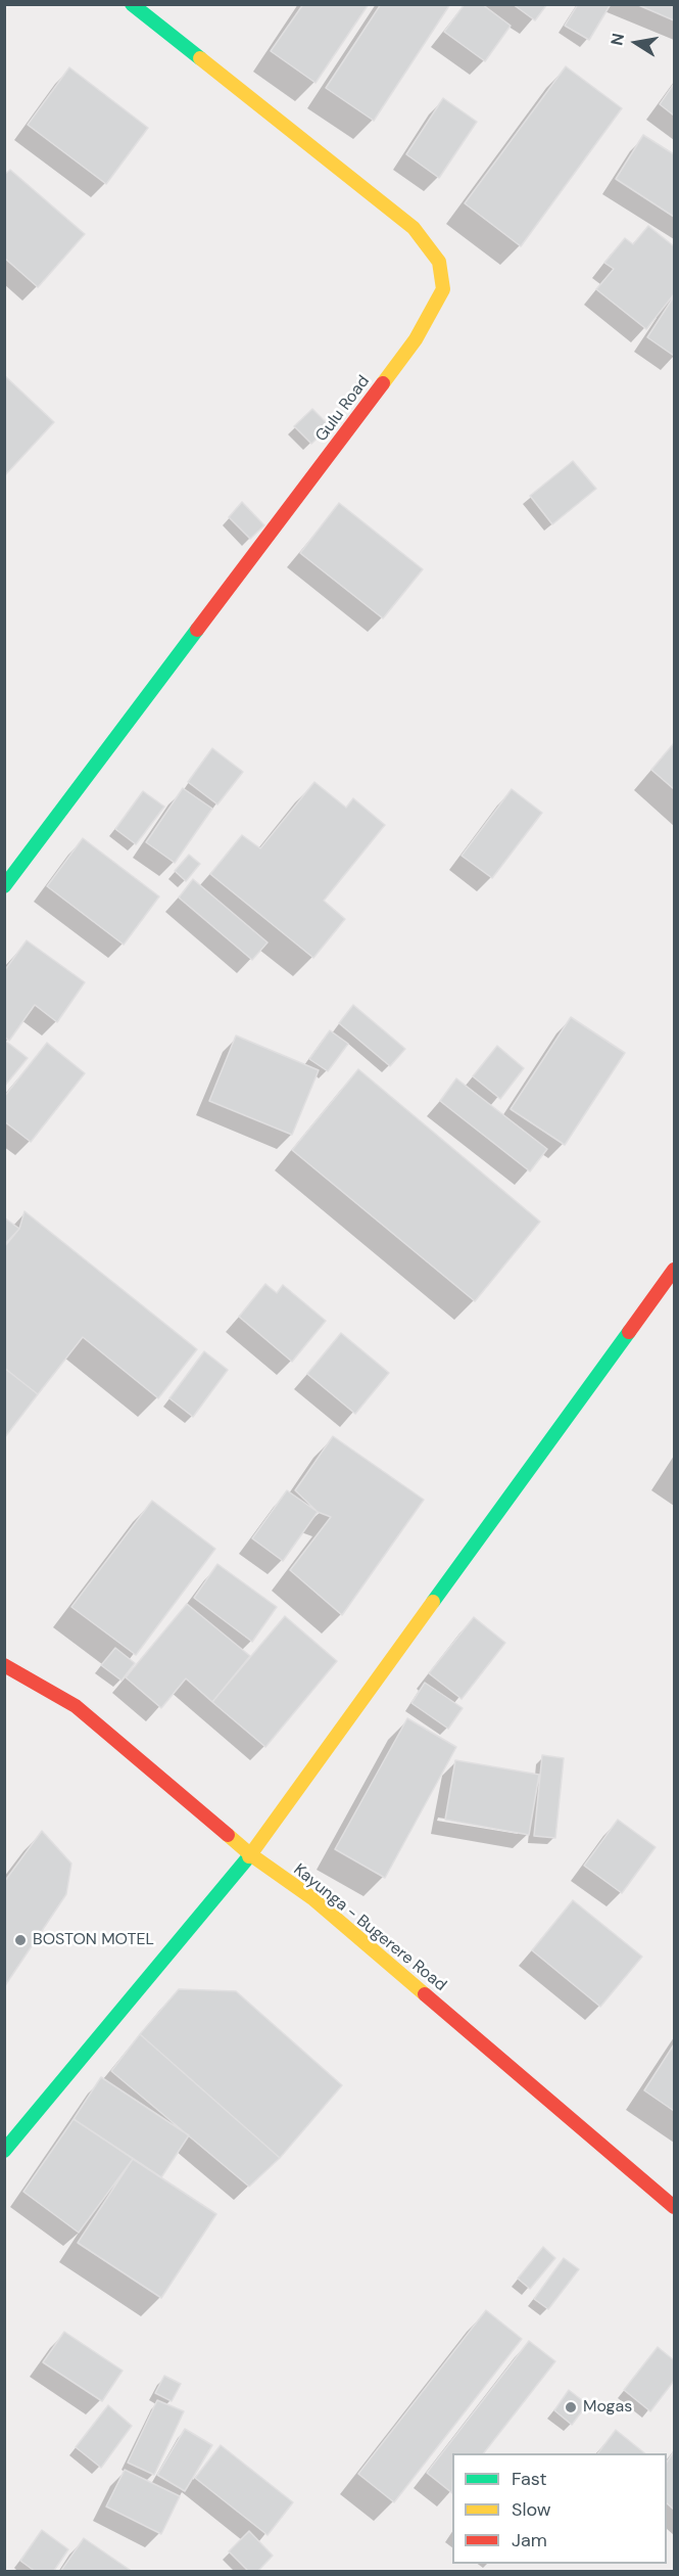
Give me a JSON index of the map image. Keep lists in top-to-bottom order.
{
  "streets": {
    "street": ["Gulu Road", "Kayunga - Bugerere Road"]
  },
  "places": ["BOSTON MOTEL", "Mogas"],
  "legend": ["Fast", "Slow", "Jam"],
  "north": "left"
}
